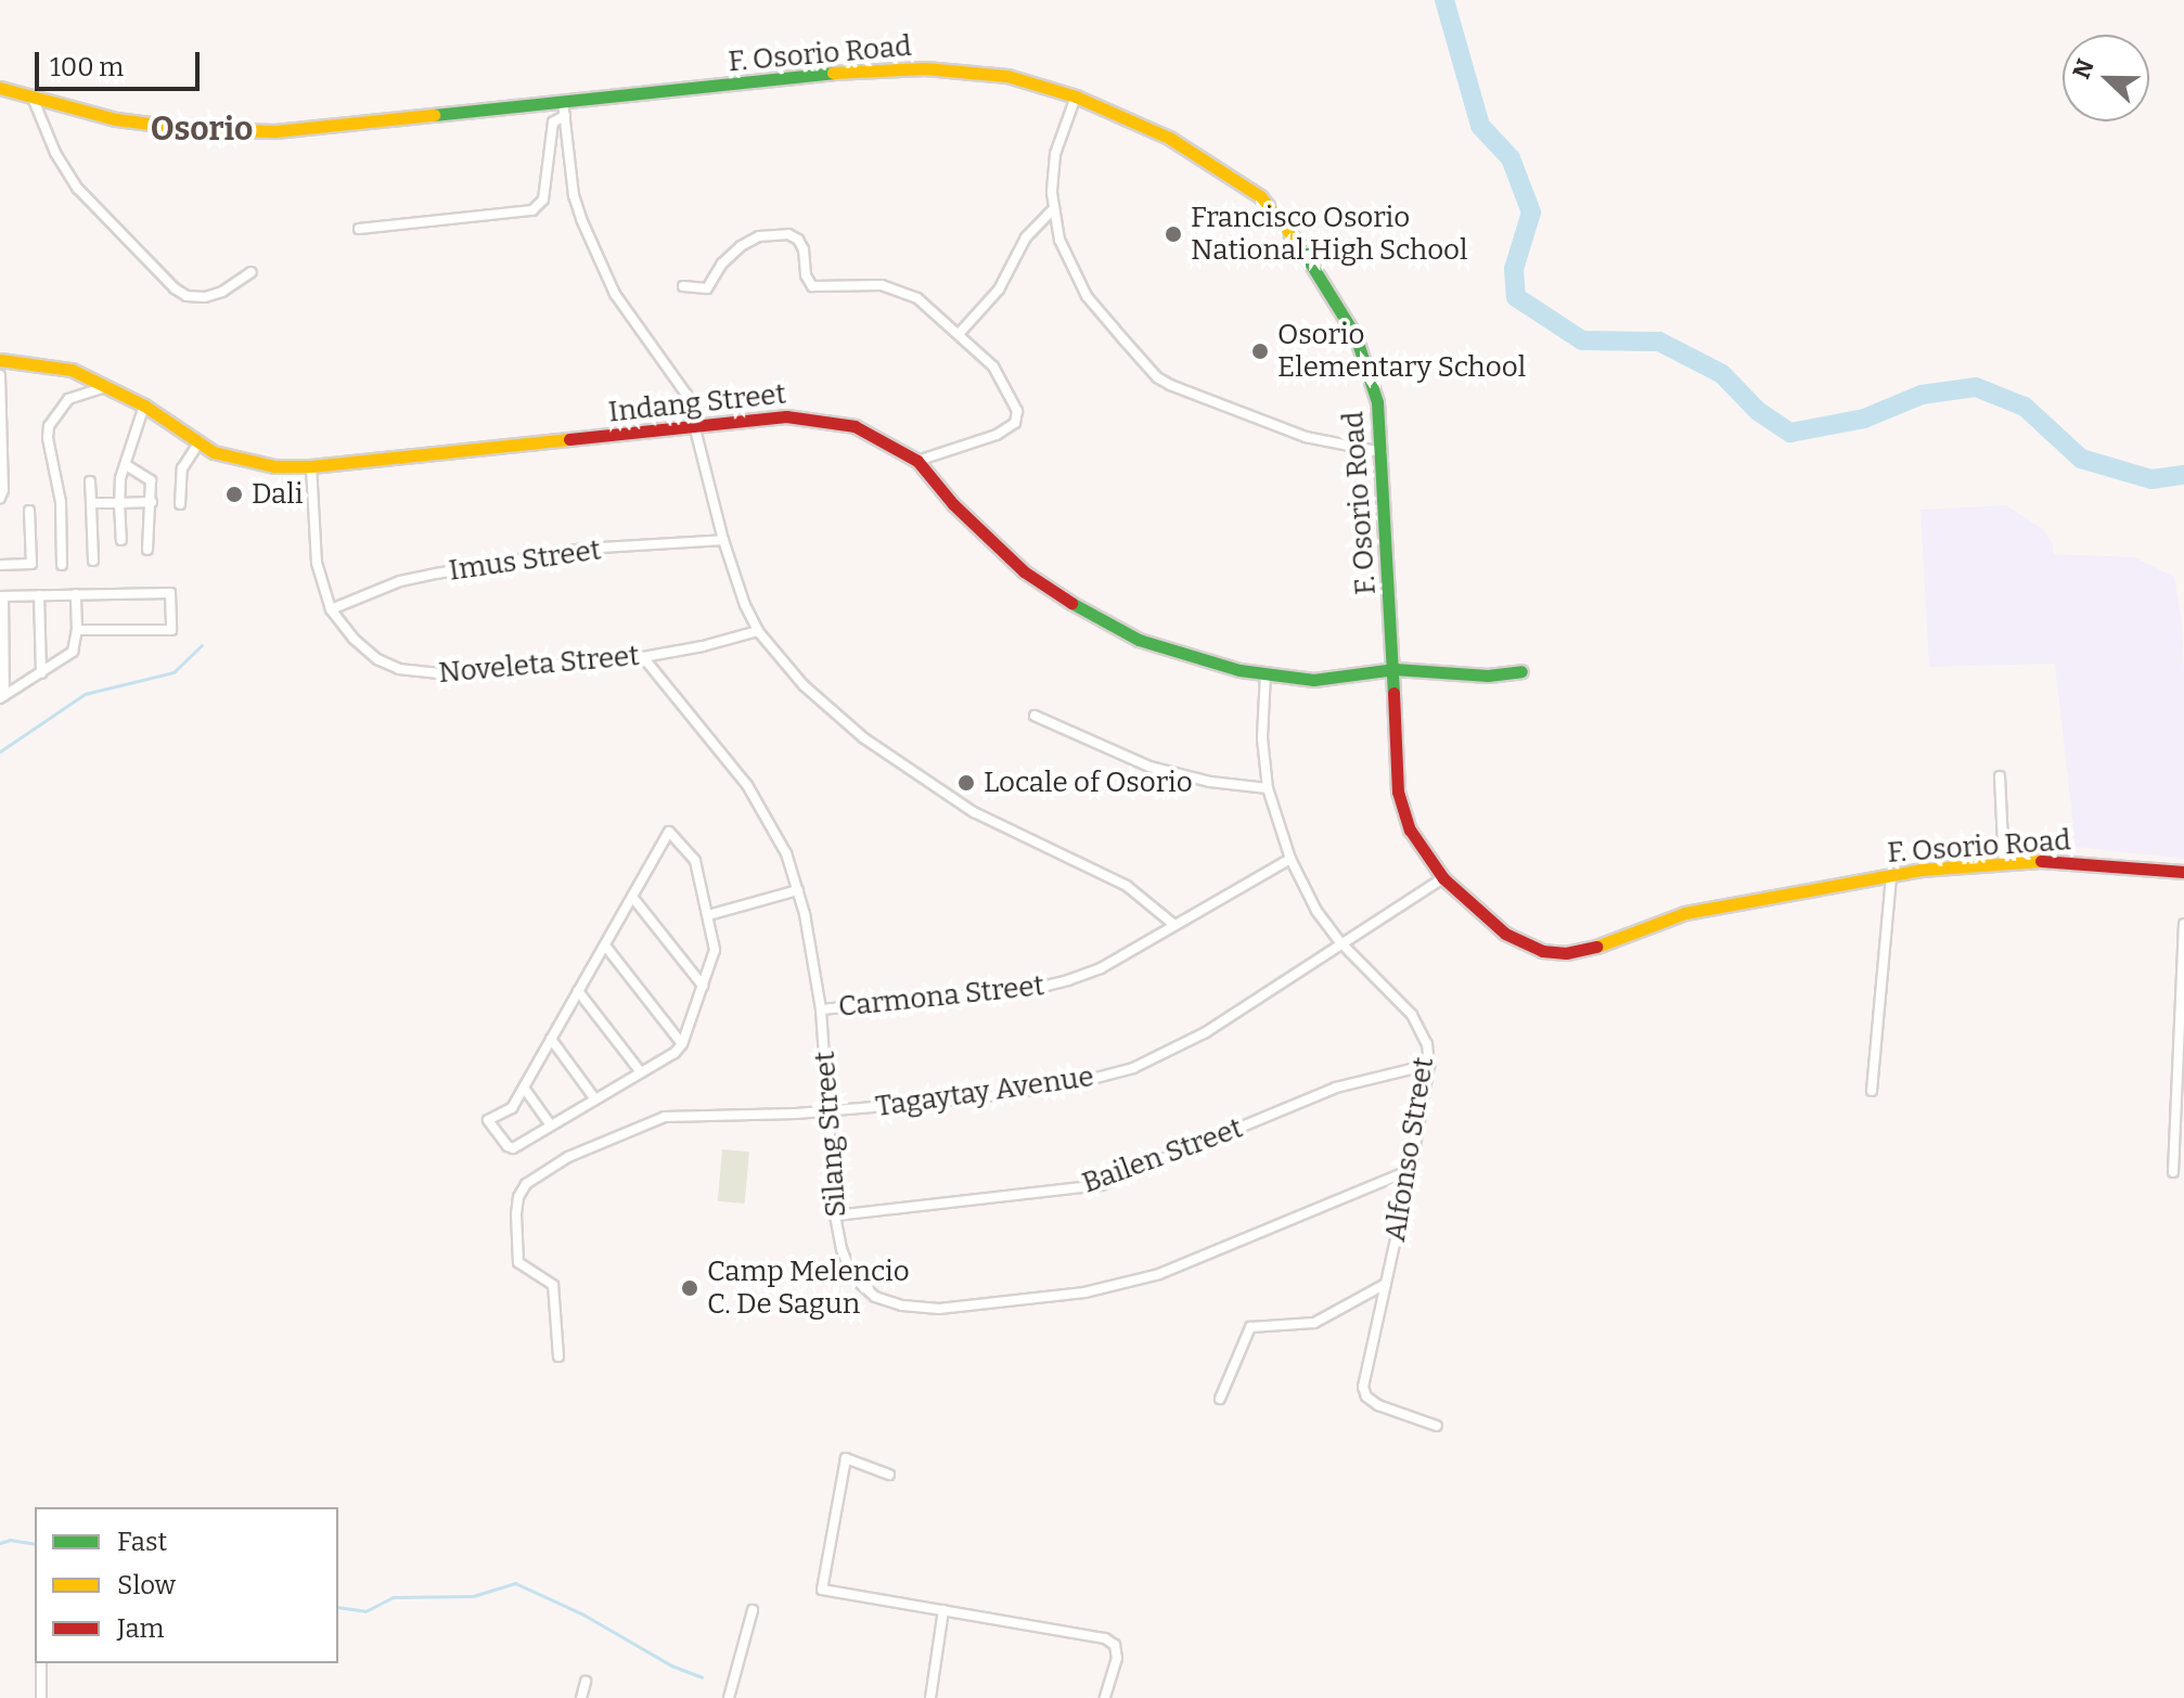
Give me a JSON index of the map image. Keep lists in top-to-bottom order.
{
  "streets": {
    "street": [
      "F. Osorio Road",
      "Indang Street",
      "Imus Street",
      "Noveleta Street",
      "Carmona Street",
      "Tagaytay Avenue",
      "Silang Street",
      "Alfonso Street",
      "Bailen Street"
    ]
  },
  "crossings": [
    ["F. Osorio Road", "Indang Street"],
    ["F. Osorio Road", "Tagaytay Avenue"],
    ["Indang Street", "Noveleta Street"],
    ["Indang Street", "Alfonso Street"],
    ["Imus Street", "Noveleta Street"],
    ["Noveleta Street", "Silang Street"],
    ["Carmona Street", "Silang Street"],
    ["Carmona Street", "Alfonso Street"],
    ["Tagaytay Avenue", "Silang Street"],
    ["Tagaytay Avenue", "Alfonso Street"],
    ["Silang Street", "Alfonso Street"],
    ["Silang Street", "Bailen Street"],
    ["Alfonso Street", "Bailen Street"]
  ],
  "districts": ["Osorio"],
  "places": [
    "Francisco Osorio National High School",
    "Osorio Elementary School",
    "Dali",
    "Locale of Osorio",
    "Camp Melencio C. De Sagun"
  ],
  "legend": ["Fast", "Slow", "Jam"],
  "scale_bar": "100 m",
  "north": "left"
}
